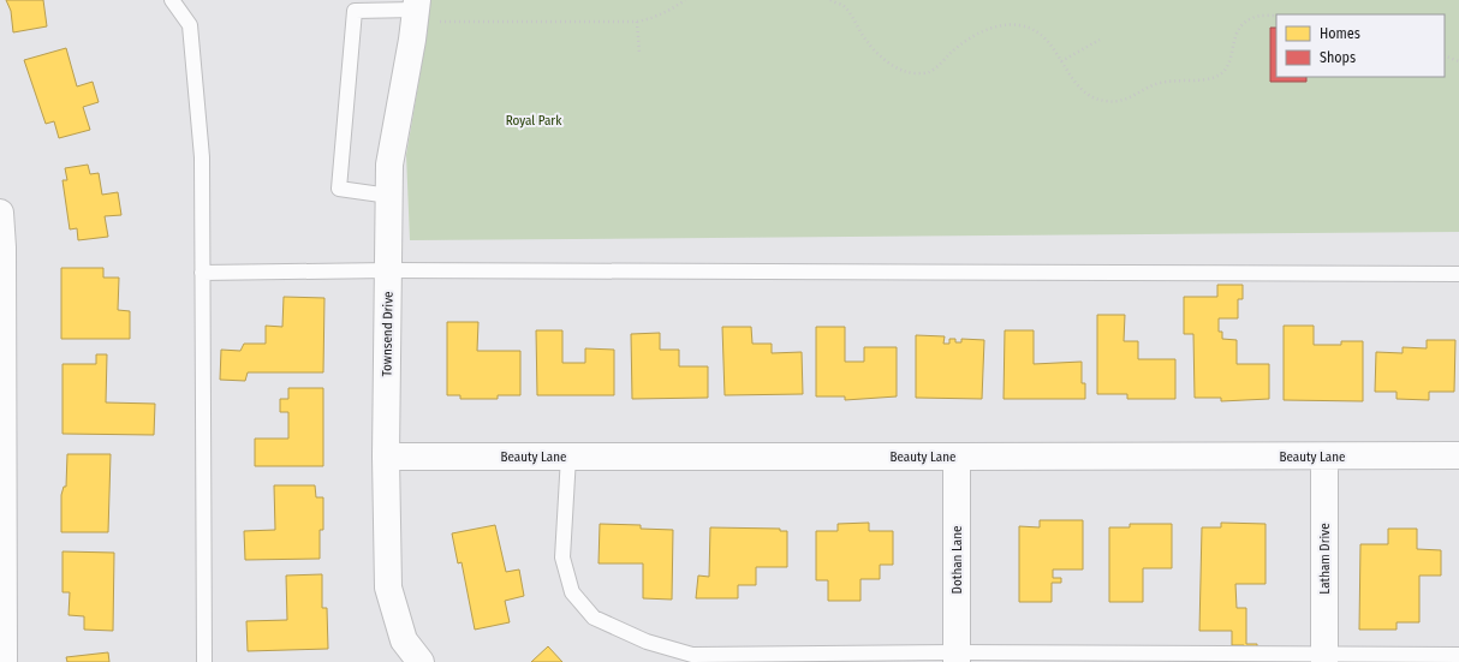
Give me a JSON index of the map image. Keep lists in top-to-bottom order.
{
  "streets": {
    "street": [
      "Townsend Drive",
      "Beauty Lane",
      "Latham Drive",
      "Dothan Lane"
    ]
  },
  "crossings": [
    ["Townsend Drive", "Beauty Lane"],
    ["Beauty Lane", "Latham Drive"],
    ["Beauty Lane", "Dothan Lane"]
  ],
  "parks": ["Royal Park"],
  "legend": ["Homes", "Shops"]
}
